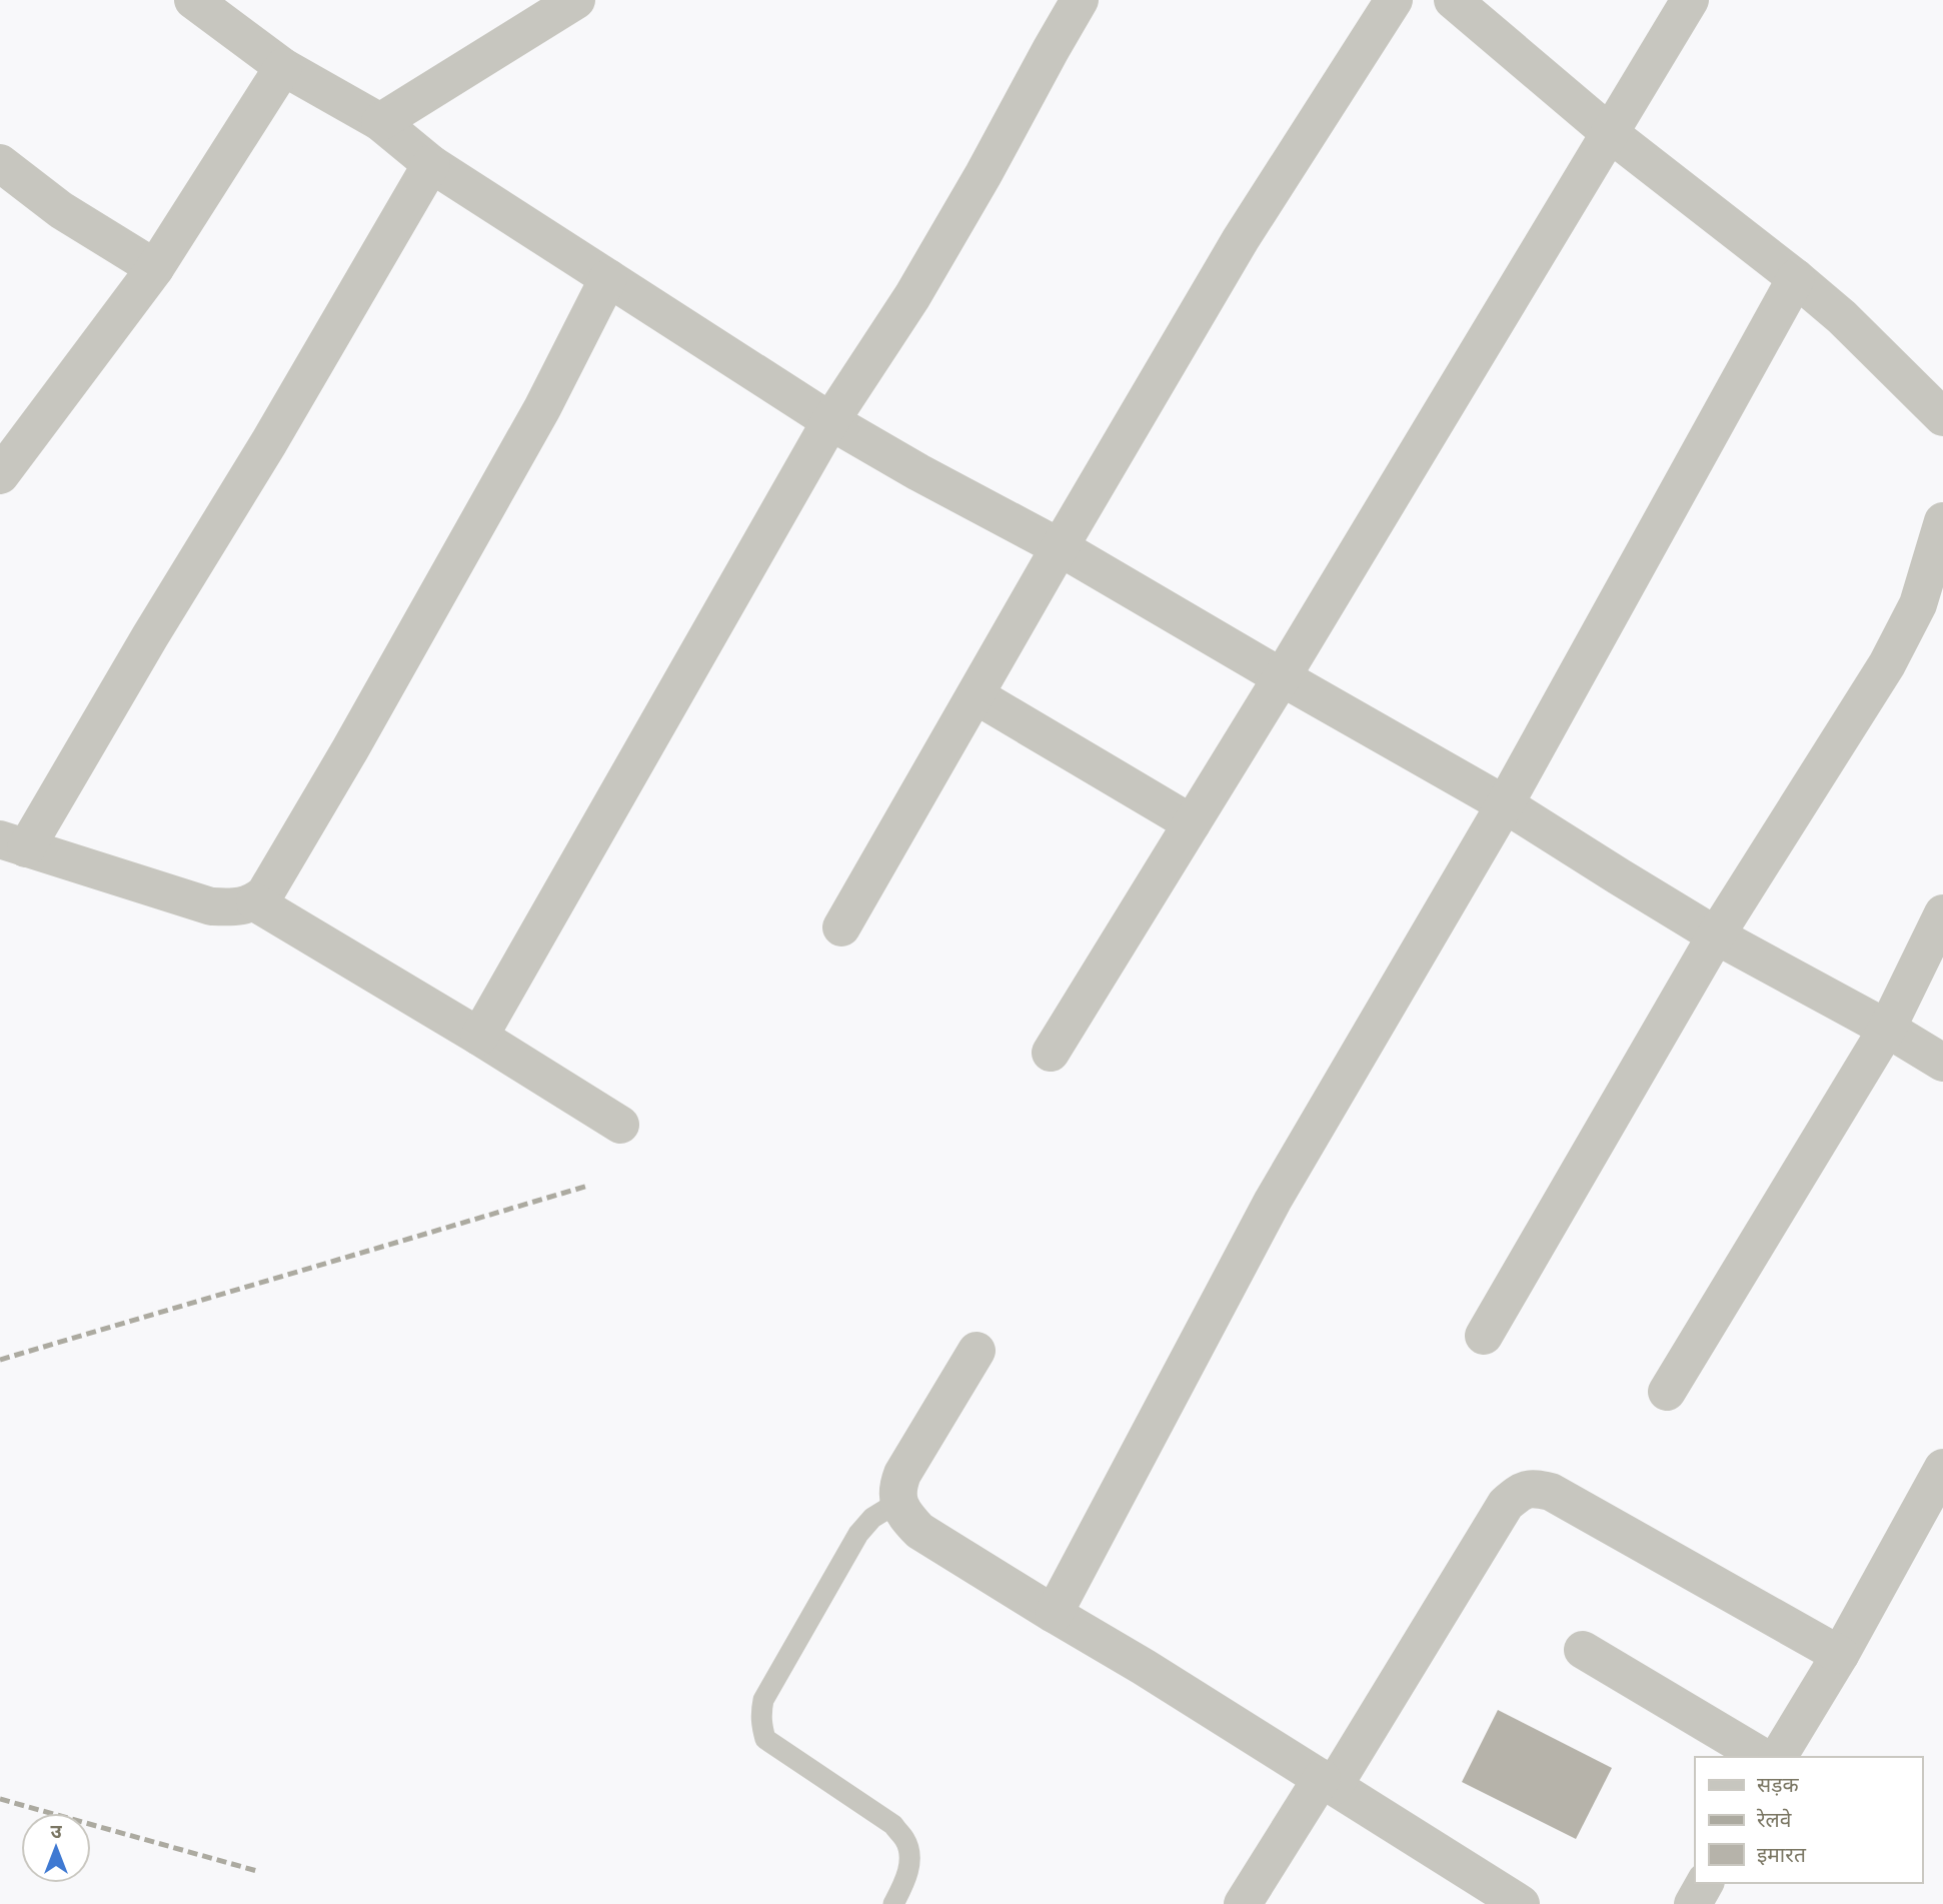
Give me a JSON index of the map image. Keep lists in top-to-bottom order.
{
  "legend": ["सड़क", "रेलवे", "इमारत"],
  "north": "top"
}
